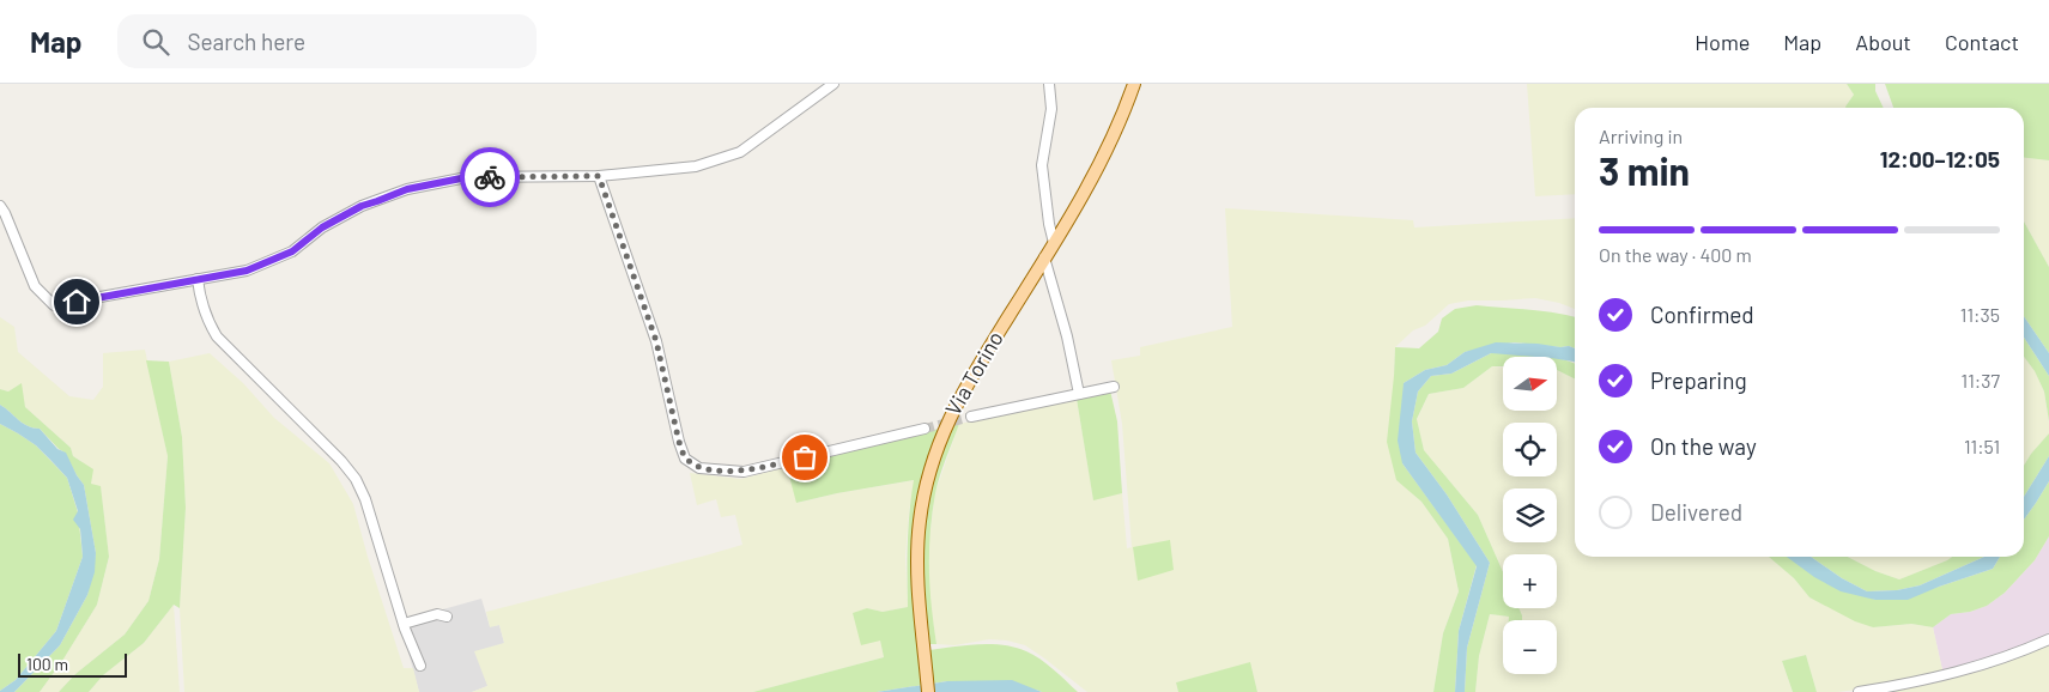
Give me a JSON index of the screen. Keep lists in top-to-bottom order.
{
  "streets": {
    "main road": ["Via Torino"]
  },
  "scale_bar": "100 m",
  "north": "right",
  "page": {
    "header": "Map",
    "search": "Search here",
    "nav": [
      "Home",
      "Map",
      "About",
      "Contact"
    ],
    "heading": ["3 min", "Arriving in", "12:00–12:05"],
    "bar": "On the way · 400 m",
    "list": [
      ["Confirmed", "11:35"],
      ["Preparing", "11:37"],
      ["On the way", "11:51"],
      "Delivered"
    ],
    "map_buttons": ["+", "−"],
    "scale": "100 m"
  }
}
